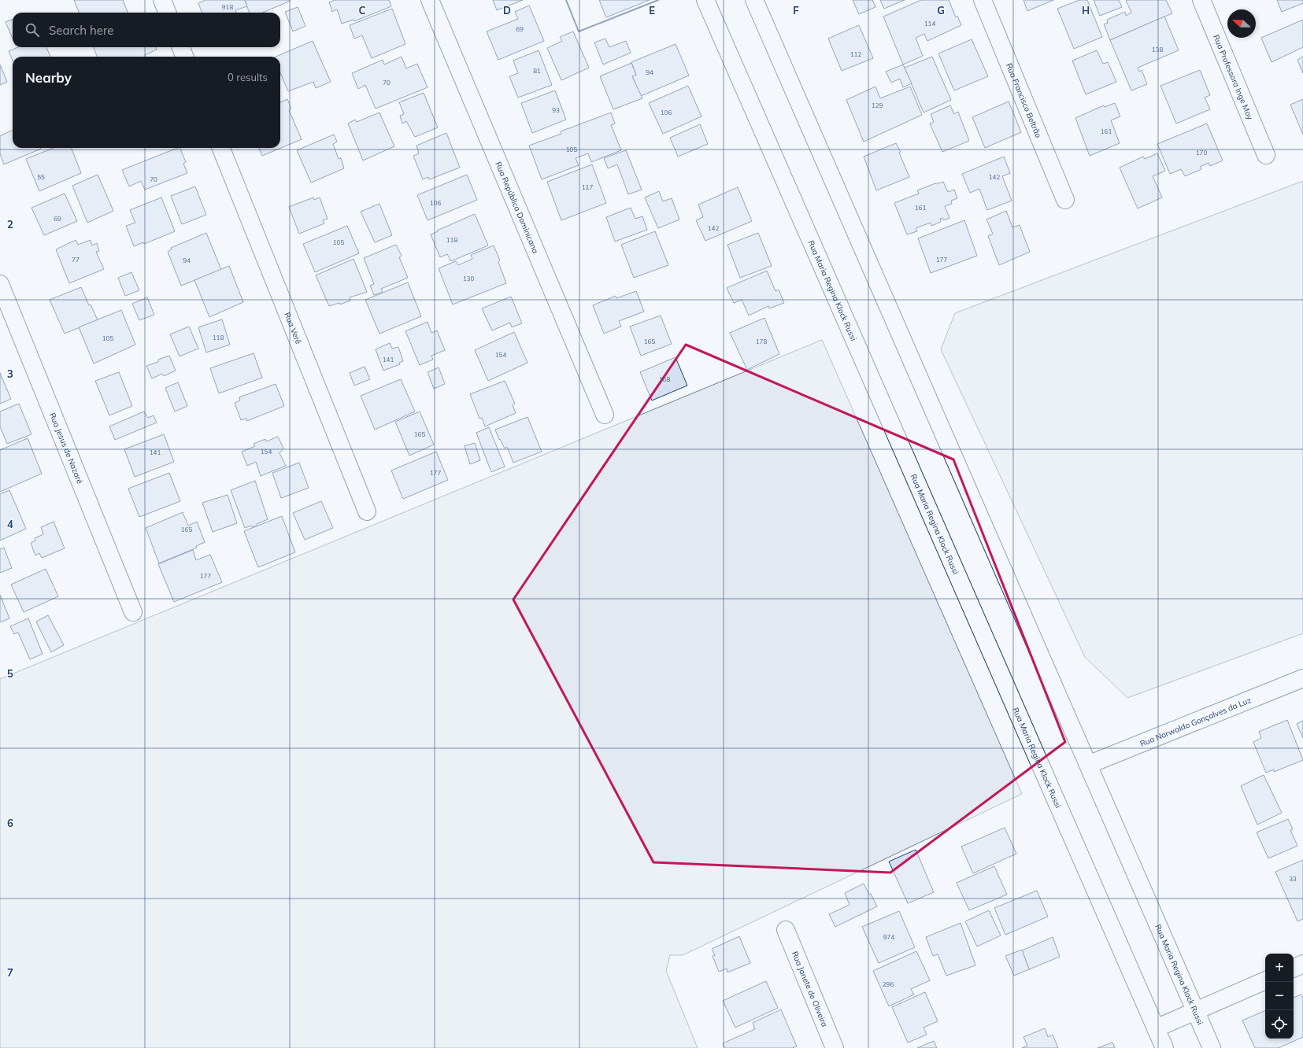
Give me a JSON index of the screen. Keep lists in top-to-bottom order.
{
  "streets": {
    "street": [
      "Rua Professora Inge Moy",
      "Rua Francisco Beltrão",
      "Rua República Dominicana",
      "Rua Maria Regina Klock Russi",
      "Rua Verê",
      "Rua Jesus de Nazaré",
      "Rua Norwaldo Gonçalves da Luz",
      "Rua Janete de Oliveira"
    ]
  },
  "crossings": [
    ["Rua Maria Regina Klock Russi", "Rua Norwaldo Gonçalves da Luz"]
  ],
  "house_numbers": [
    "918",
    "114",
    "69",
    "138",
    "112",
    "81",
    "94",
    "70",
    "129",
    "93",
    "106",
    "161",
    "105",
    "170",
    "55",
    "142",
    "70",
    "117",
    "106",
    "161",
    "69",
    "142",
    "118",
    "105",
    "77",
    "177",
    "94",
    "130",
    "118",
    "105",
    "165",
    "178",
    "154",
    "141",
    "168",
    "165",
    "154",
    "141",
    "177",
    "165",
    "177",
    "33",
    "974",
    "296"
  ],
  "north": "left",
  "page": {
    "search": "Search here",
    "heading": ["Nearby", "0 results"],
    "map_buttons": ["+", "−"]
  },
  "grid": {
    "columns": [
      "C",
      "D",
      "E",
      "F",
      "G",
      "H"
    ],
    "rows": [
      "2",
      "3",
      "4",
      "5",
      "6",
      "7"
    ]
  }
}
